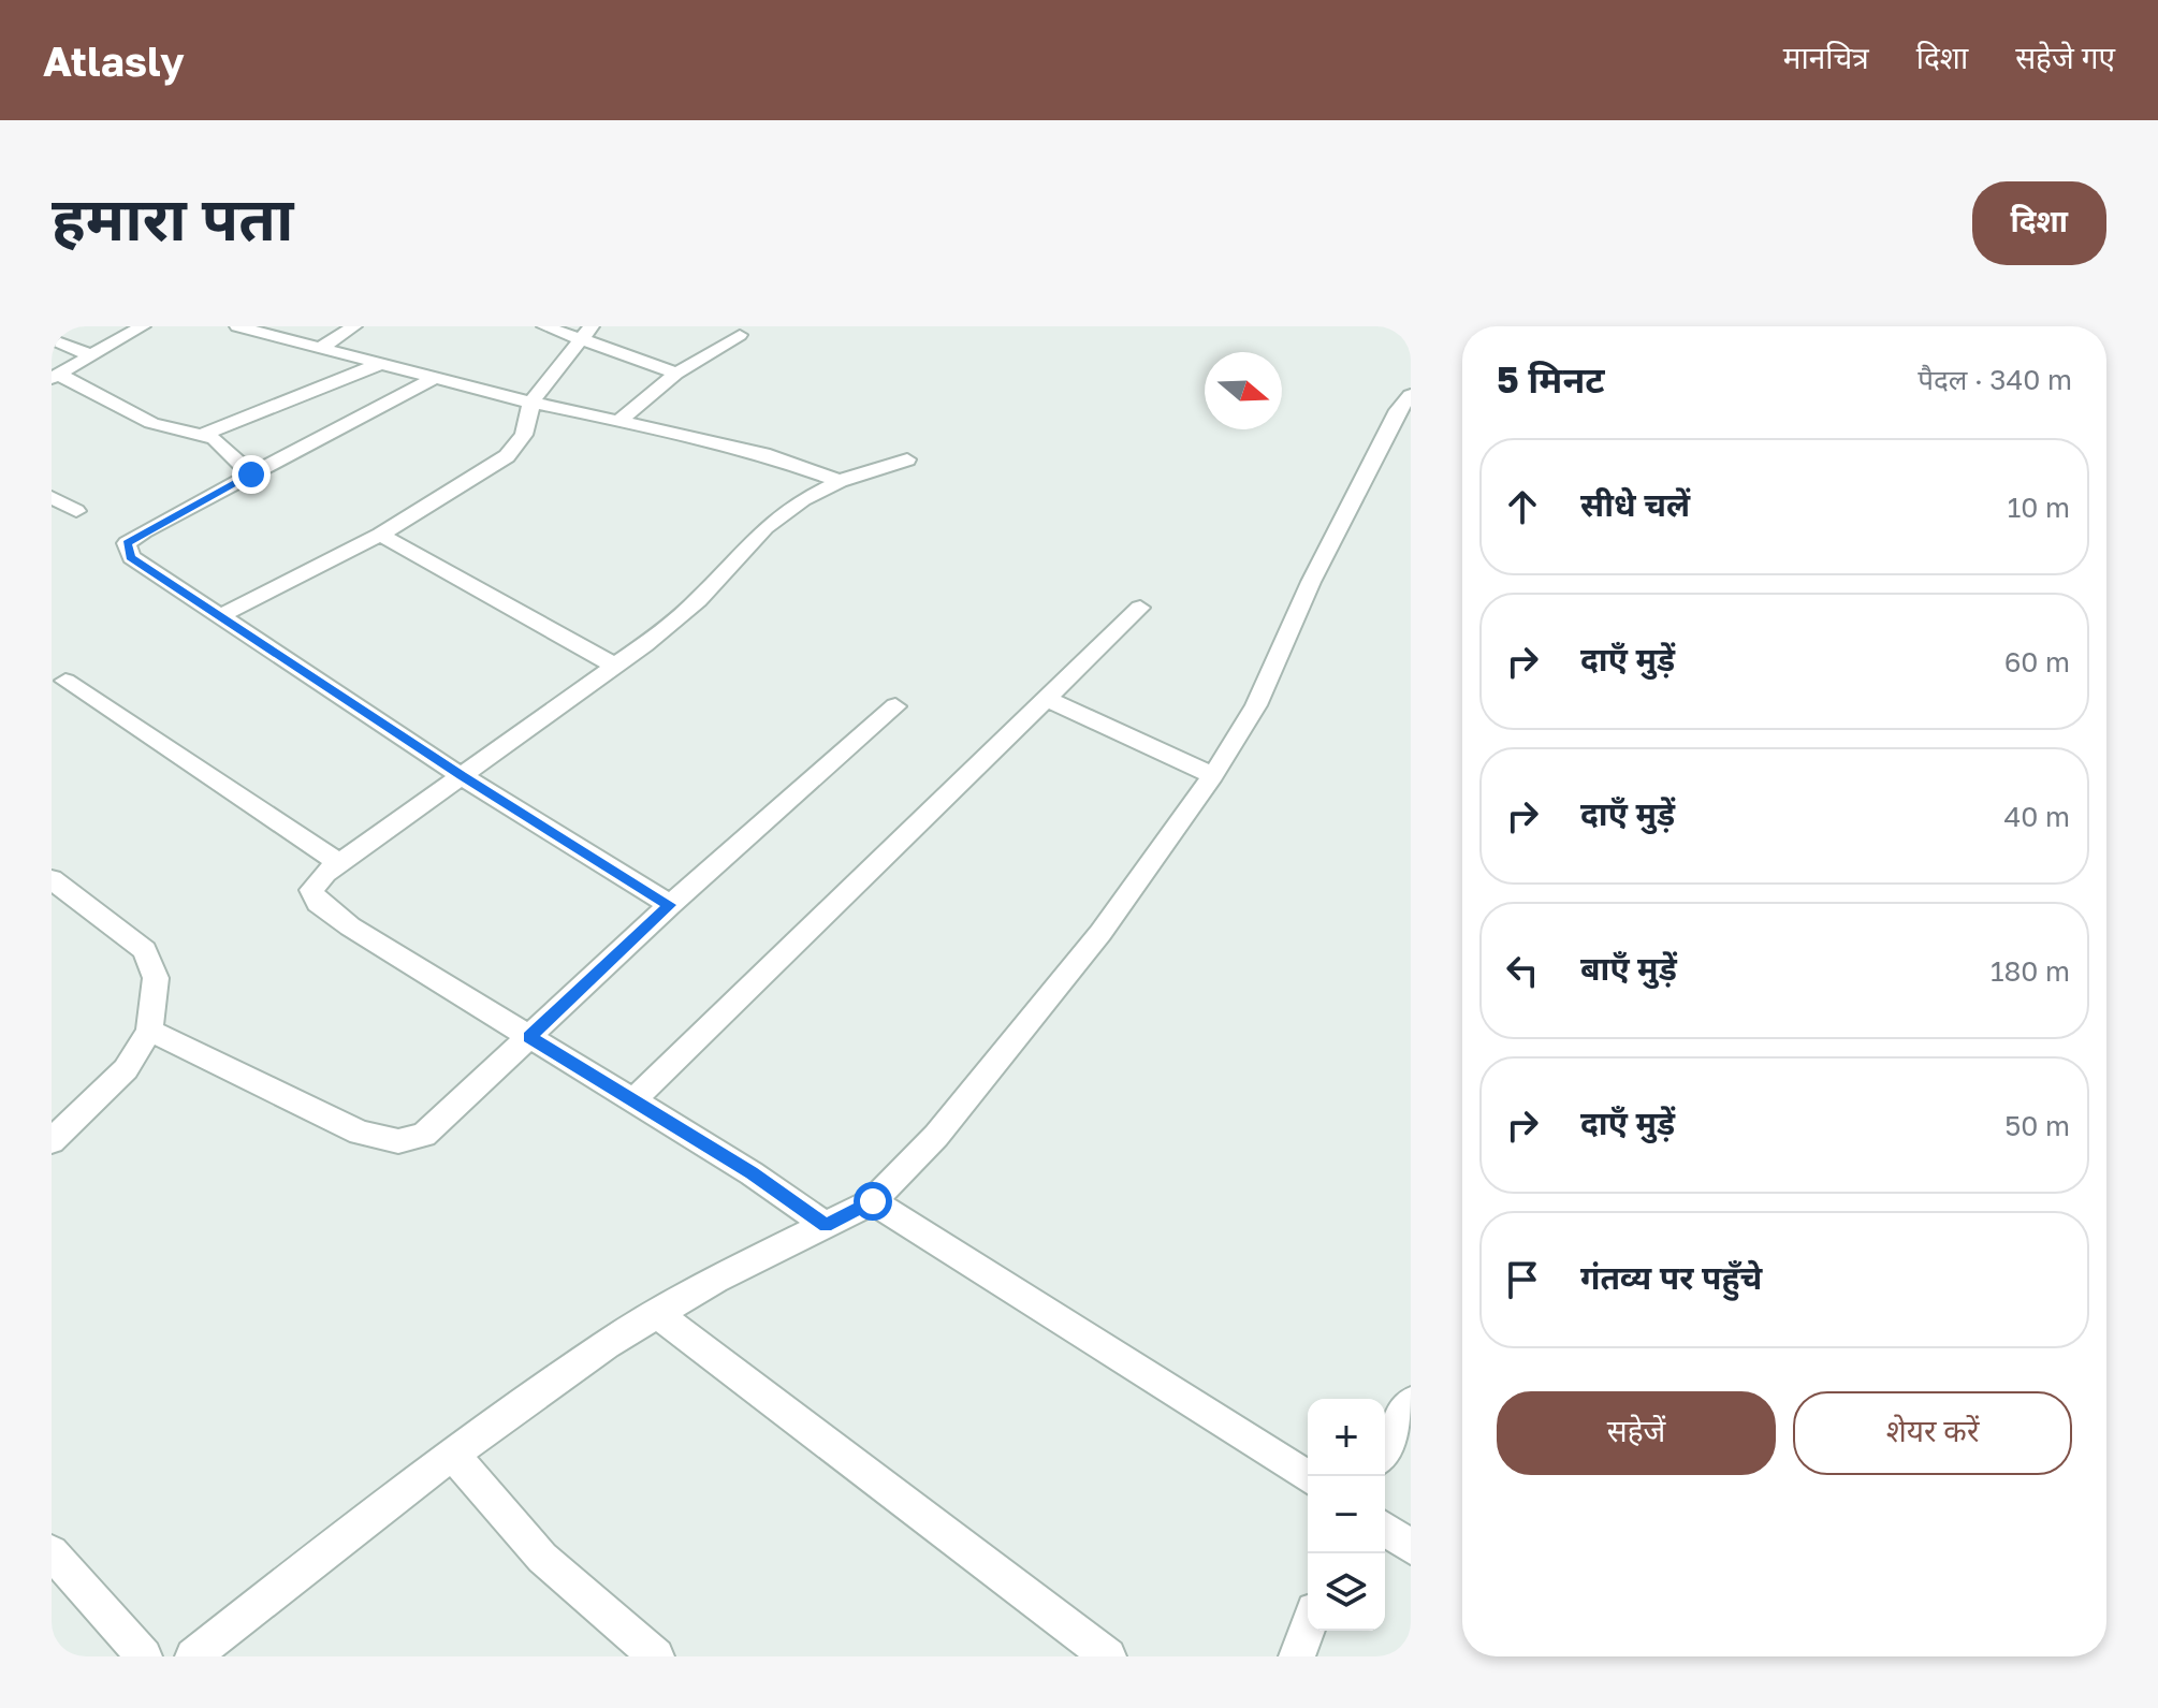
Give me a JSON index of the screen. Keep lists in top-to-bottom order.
{
  "north": "right",
  "page": {
    "header": "Atlasly",
    "nav": ["मानचित्र", "दिशा", "सहेजे गए"],
    "title": "हमारा पता",
    "buttons": [
      "दिशा",
      ["सहेजें", "शेयर करें"]
    ],
    "heading": ["5 मिनट", "पैदल · 340 m"],
    "list": [
      ["सीधे चलें", "10 m"],
      ["दाएँ मुड़ें", "60 m"],
      ["दाएँ मुड़ें", "40 m"],
      ["बाएँ मुड़ें", "180 m"],
      ["दाएँ मुड़ें", "50 m"],
      "गंतव्य पर पहुँचे"
    ],
    "map_buttons": ["+", "−"]
  }
}
